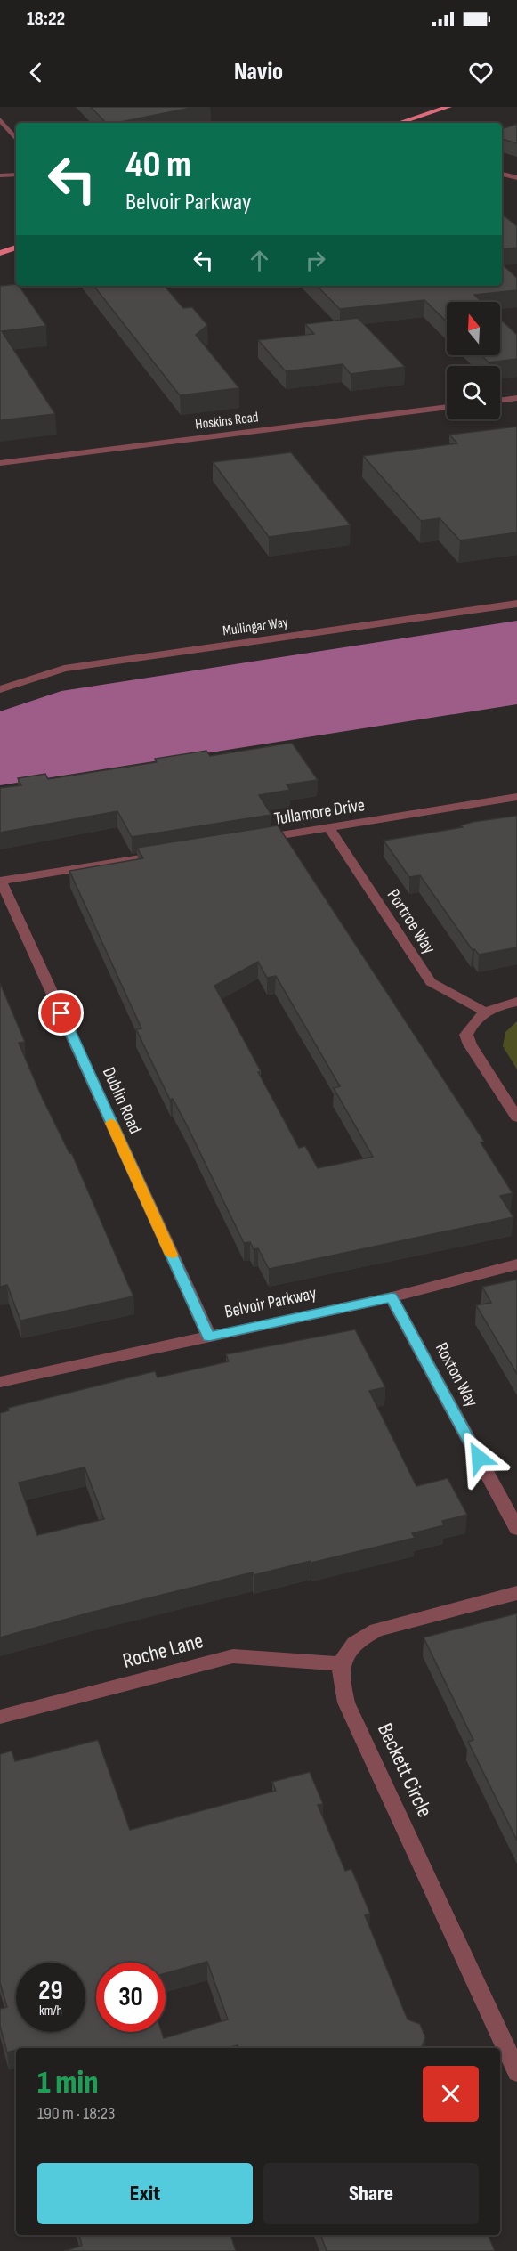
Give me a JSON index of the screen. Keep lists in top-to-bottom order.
{
  "streets": {
    "street": [
      "Hoskins Road",
      "Mullingar Way",
      "Tullamore Drive",
      "Portroe Way",
      "Dublin Road",
      "Belvoir Parkway",
      "Roxton Way",
      "Roche Lane",
      "Beckett Circle"
    ]
  },
  "crossings": [
    ["Tullamore Drive", "Portroe Way"],
    ["Dublin Road", "Belvoir Parkway"],
    ["Belvoir Parkway", "Roxton Way"],
    ["Roche Lane", "Beckett Circle"]
  ],
  "north": "top",
  "page": {
    "status": "18:22",
    "header": "Navio",
    "turn": ["40 m", "Belvoir Parkway"],
    "speed": "29 km/h",
    "limit": "30",
    "heading": ["1 min", "190 m · 18:23"],
    "buttons": ["Exit", "Share"]
  }
}
